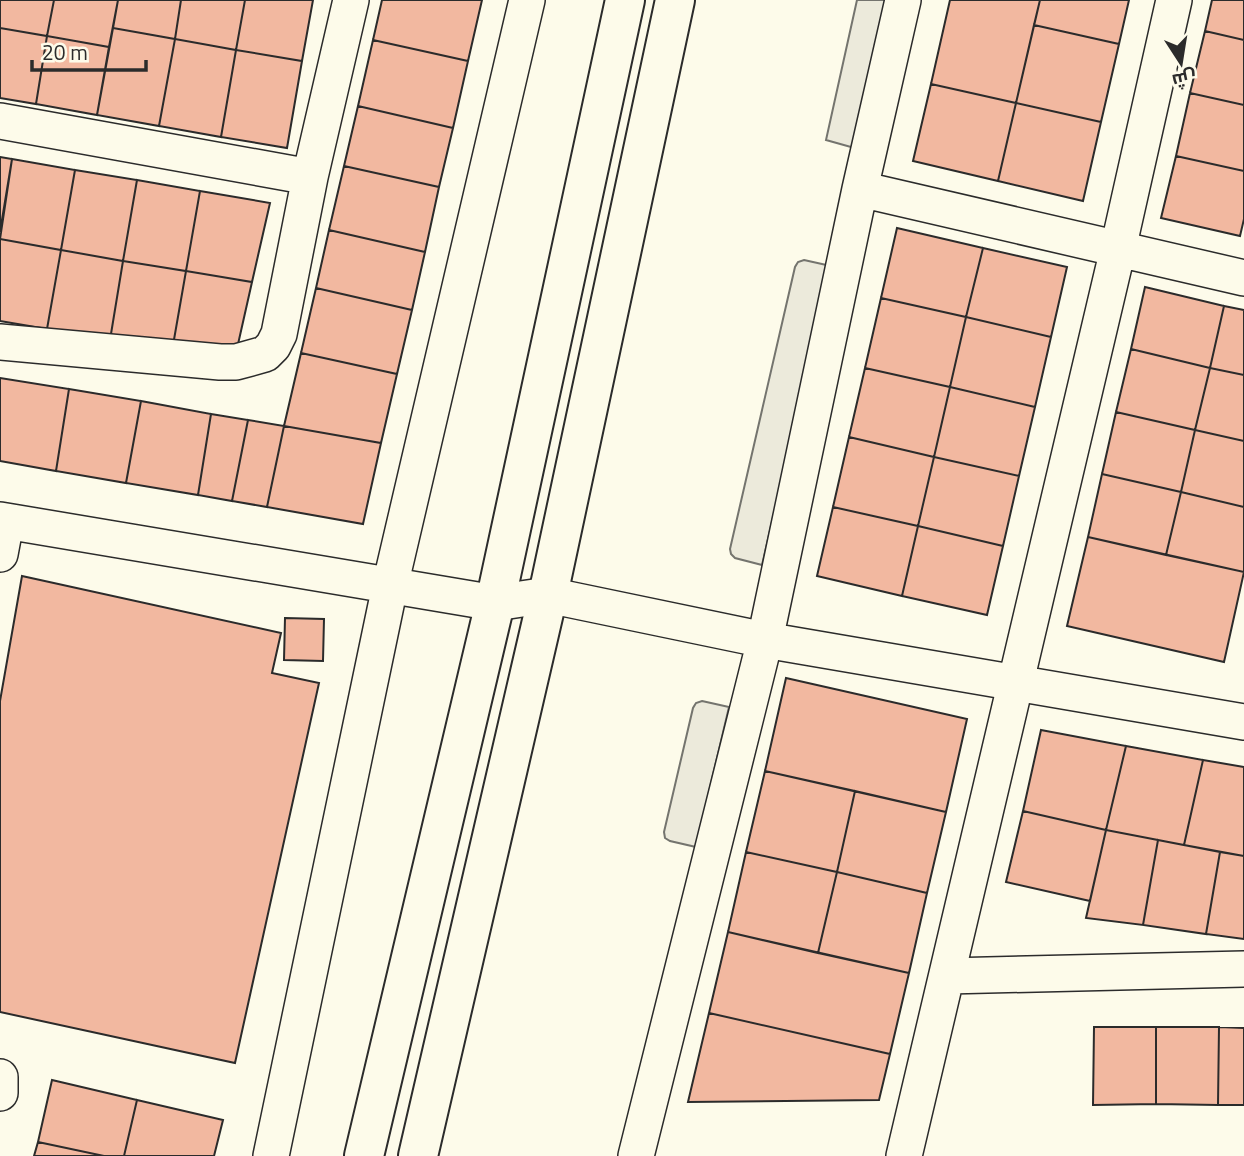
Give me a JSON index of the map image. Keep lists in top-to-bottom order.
{
  "scale_bar": "20 m",
  "north": "bottom"
}
